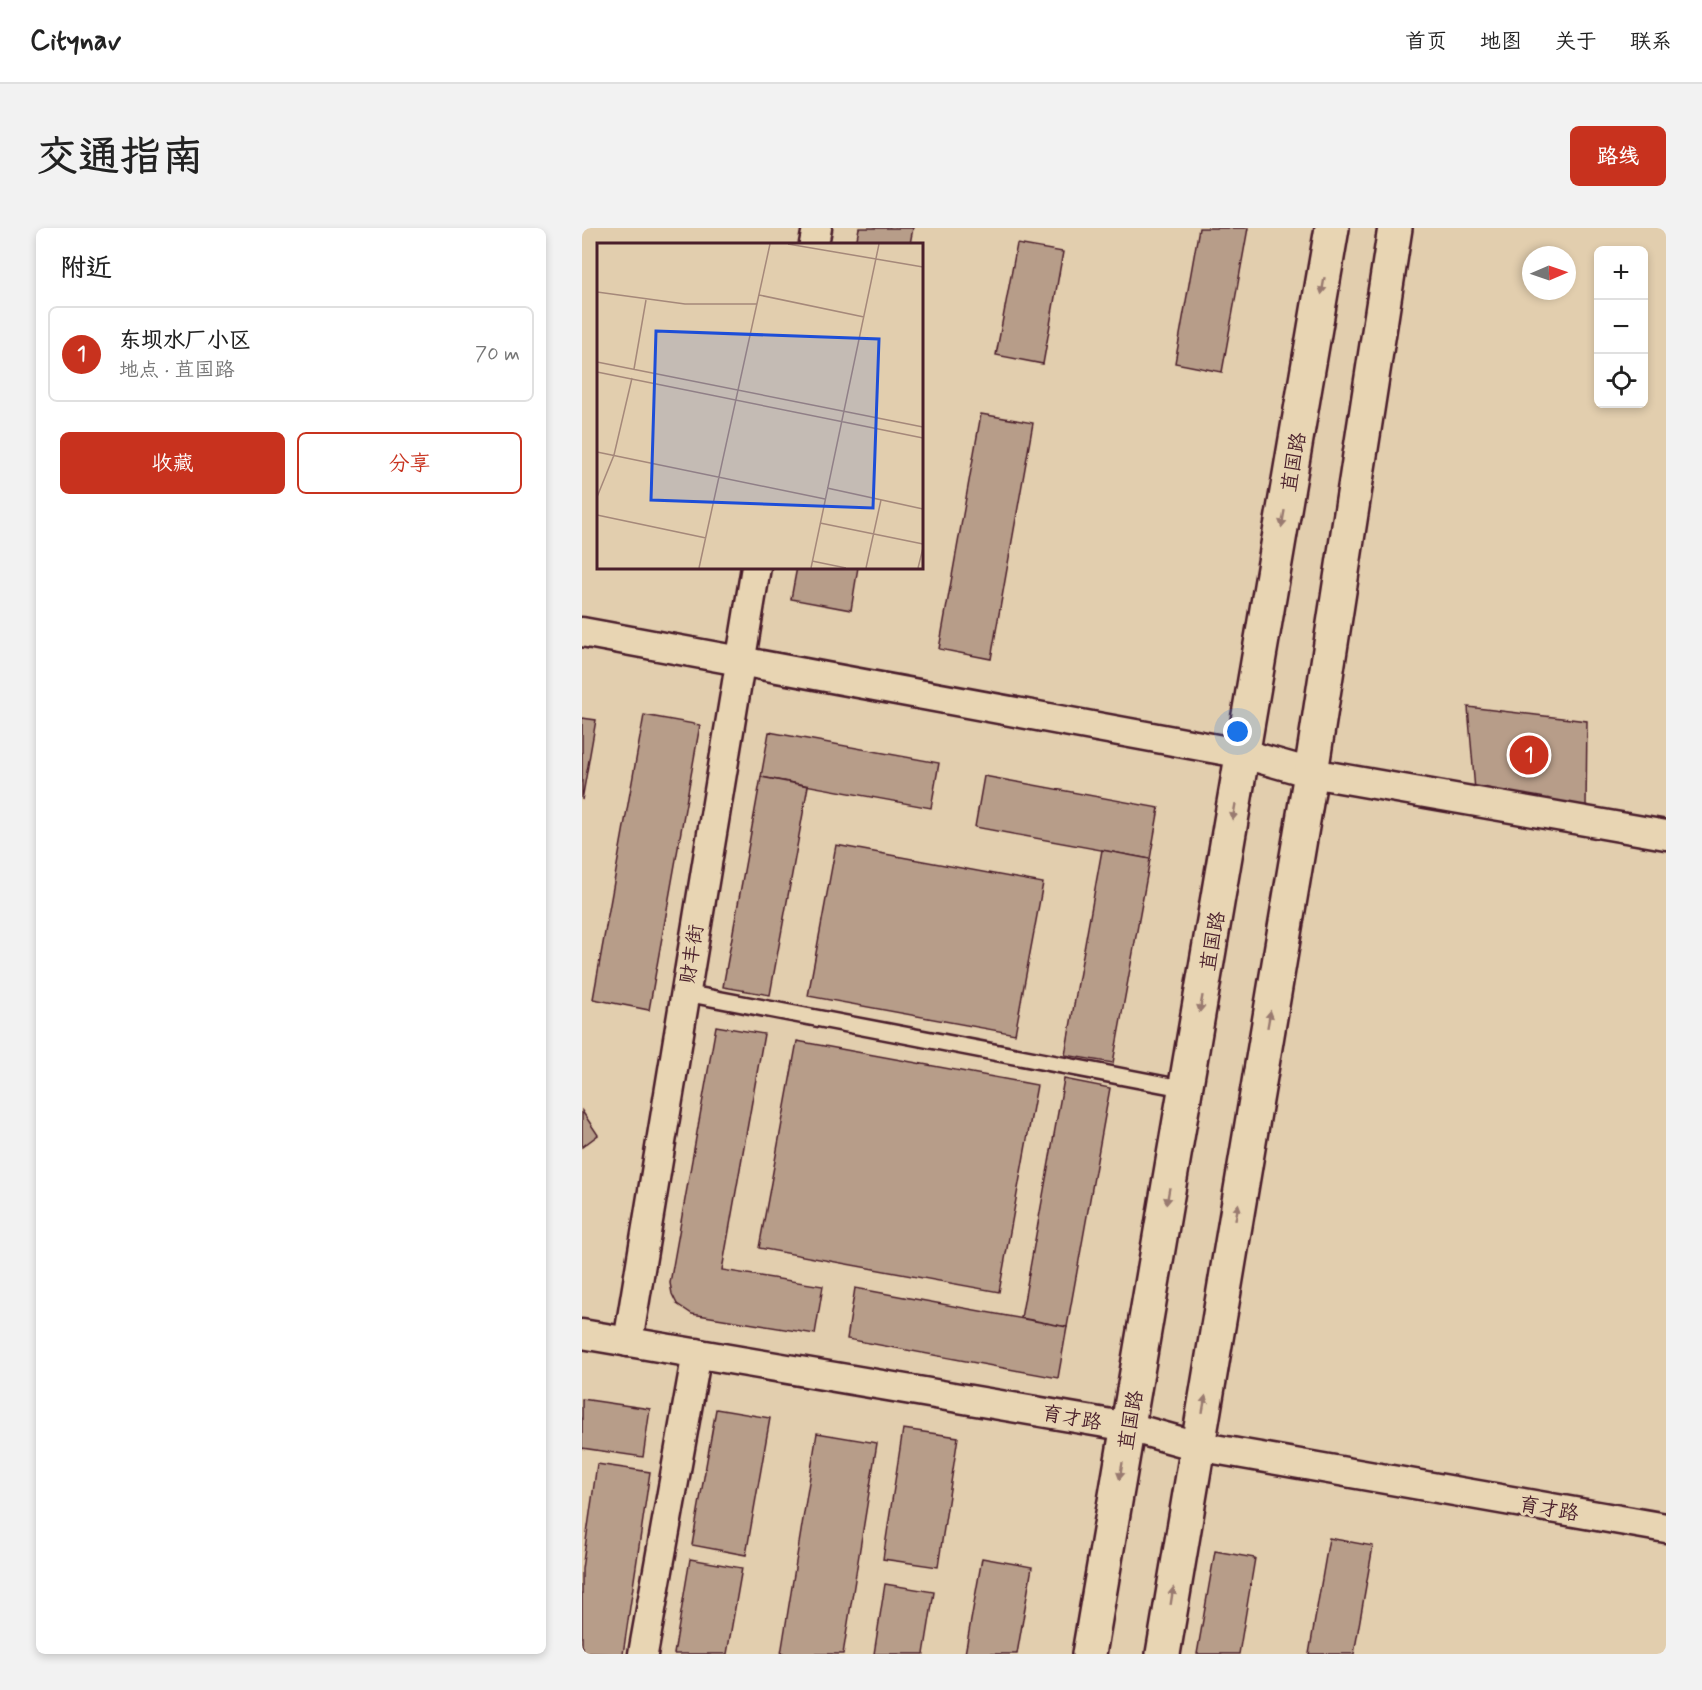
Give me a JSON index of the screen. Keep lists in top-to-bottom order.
{
  "streets": {
    "main road": ["苴国路"],
    "street": ["财丰街", "育才路"]
  },
  "crossings": [
    ["苴国路", "育才路"],
    ["财丰街", "育才路"]
  ],
  "north": "right",
  "page": {
    "header": "Citynav",
    "nav": [
      "首页",
      "地图",
      "关于",
      "联系"
    ],
    "buttons": [
      "路线",
      ["收藏", "分享"]
    ],
    "title": "交通指南",
    "heading": "附近",
    "map_buttons": ["+", "−"],
    "list": [
      {
        "mark": "1",
        "name": "东坝水厂小区",
        "note": "地点 · 苴国路",
        "value": "70 m"
      }
    ],
    "pins": "1"
  }
}
